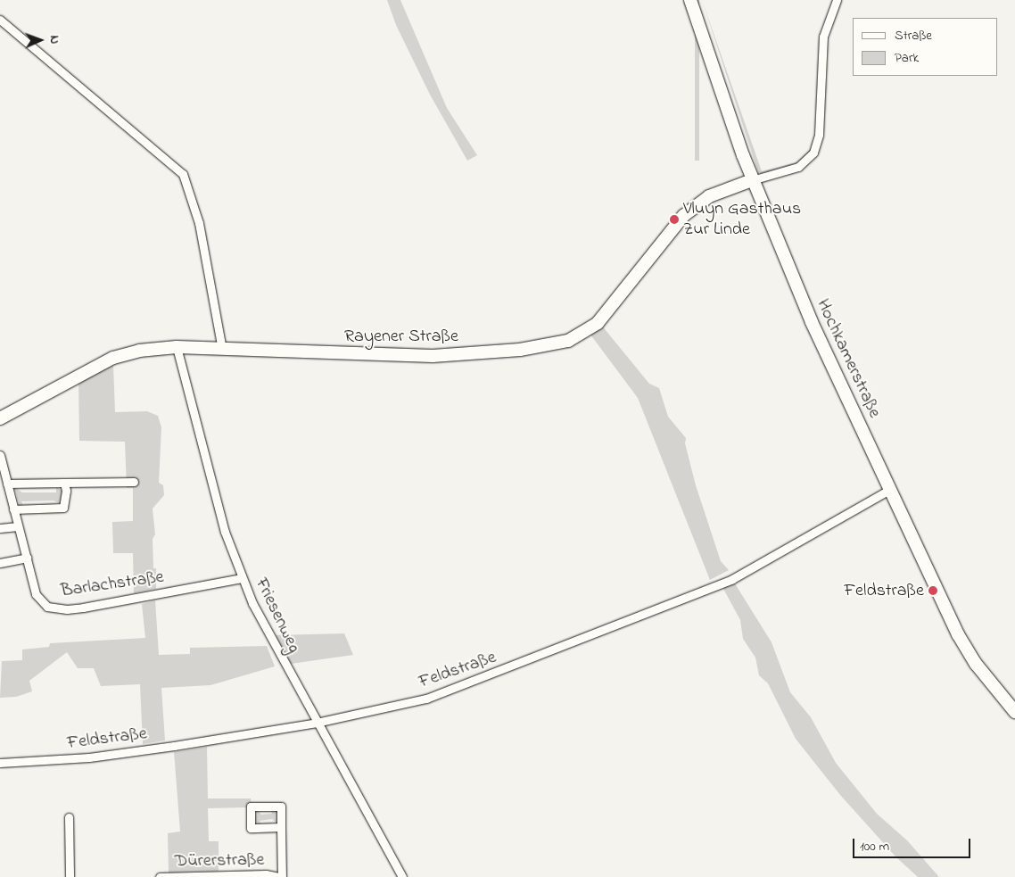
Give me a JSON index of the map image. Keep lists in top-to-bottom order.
{
  "streets": {
    "street": [
      "Rayener Straße",
      "Hochkamerstraße",
      "Barlachstraße",
      "Friesenweg",
      "Feldstraße",
      "Dürerstraße"
    ]
  },
  "crossings": [
    ["Rayener Straße", "Hochkamerstraße"],
    ["Rayener Straße", "Friesenweg"],
    ["Hochkamerstraße", "Feldstraße"],
    ["Barlachstraße", "Friesenweg"],
    ["Friesenweg", "Feldstraße"]
  ],
  "places": ["Vluyn Gasthaus Zur Linde", "Feldstraße"],
  "legend": ["Straße", "Park"],
  "scale_bar": "100 m",
  "north": "right"
}
